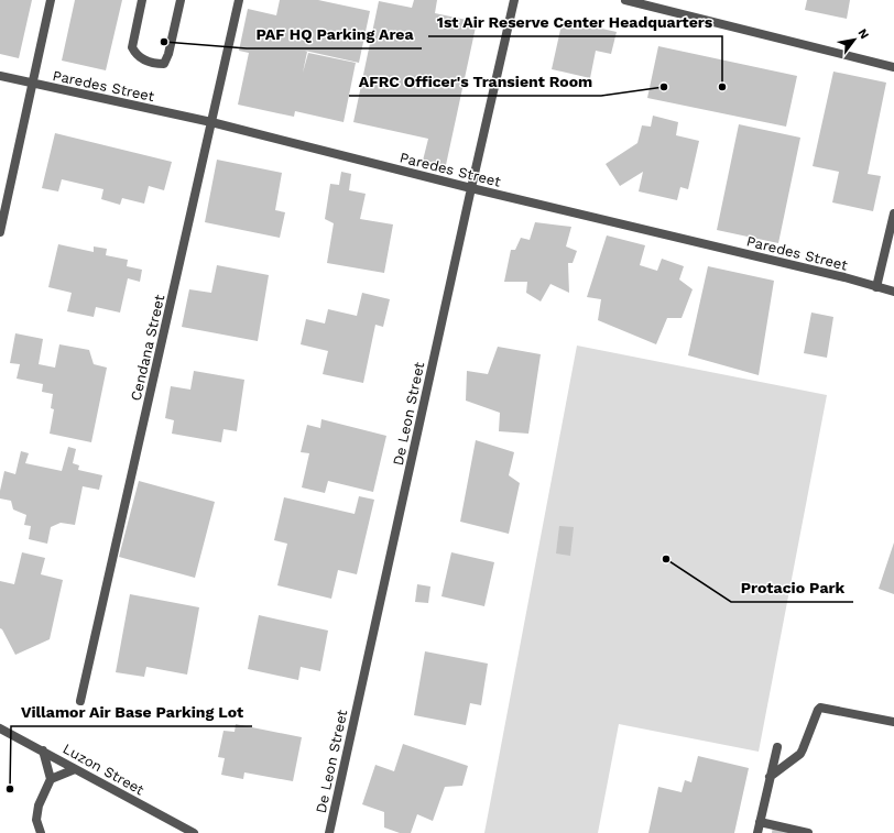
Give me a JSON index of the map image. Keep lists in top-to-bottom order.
{
  "streets": {
    "lane": [
      "Paredes Street",
      "Cendana Street",
      "De Leon Street",
      "Luzon Street"
    ]
  },
  "crossings": [
    ["Paredes Street", "Cendana Street"],
    ["Paredes Street", "De Leon Street"]
  ],
  "places": [
    "PAF HQ Parking Area",
    "AFRC Officer's Transient Room",
    "1st Air Reserve Center Headquarters",
    "Protacio Park",
    "Villamor Air Base Parking Lot"
  ],
  "north": "top right"
}
